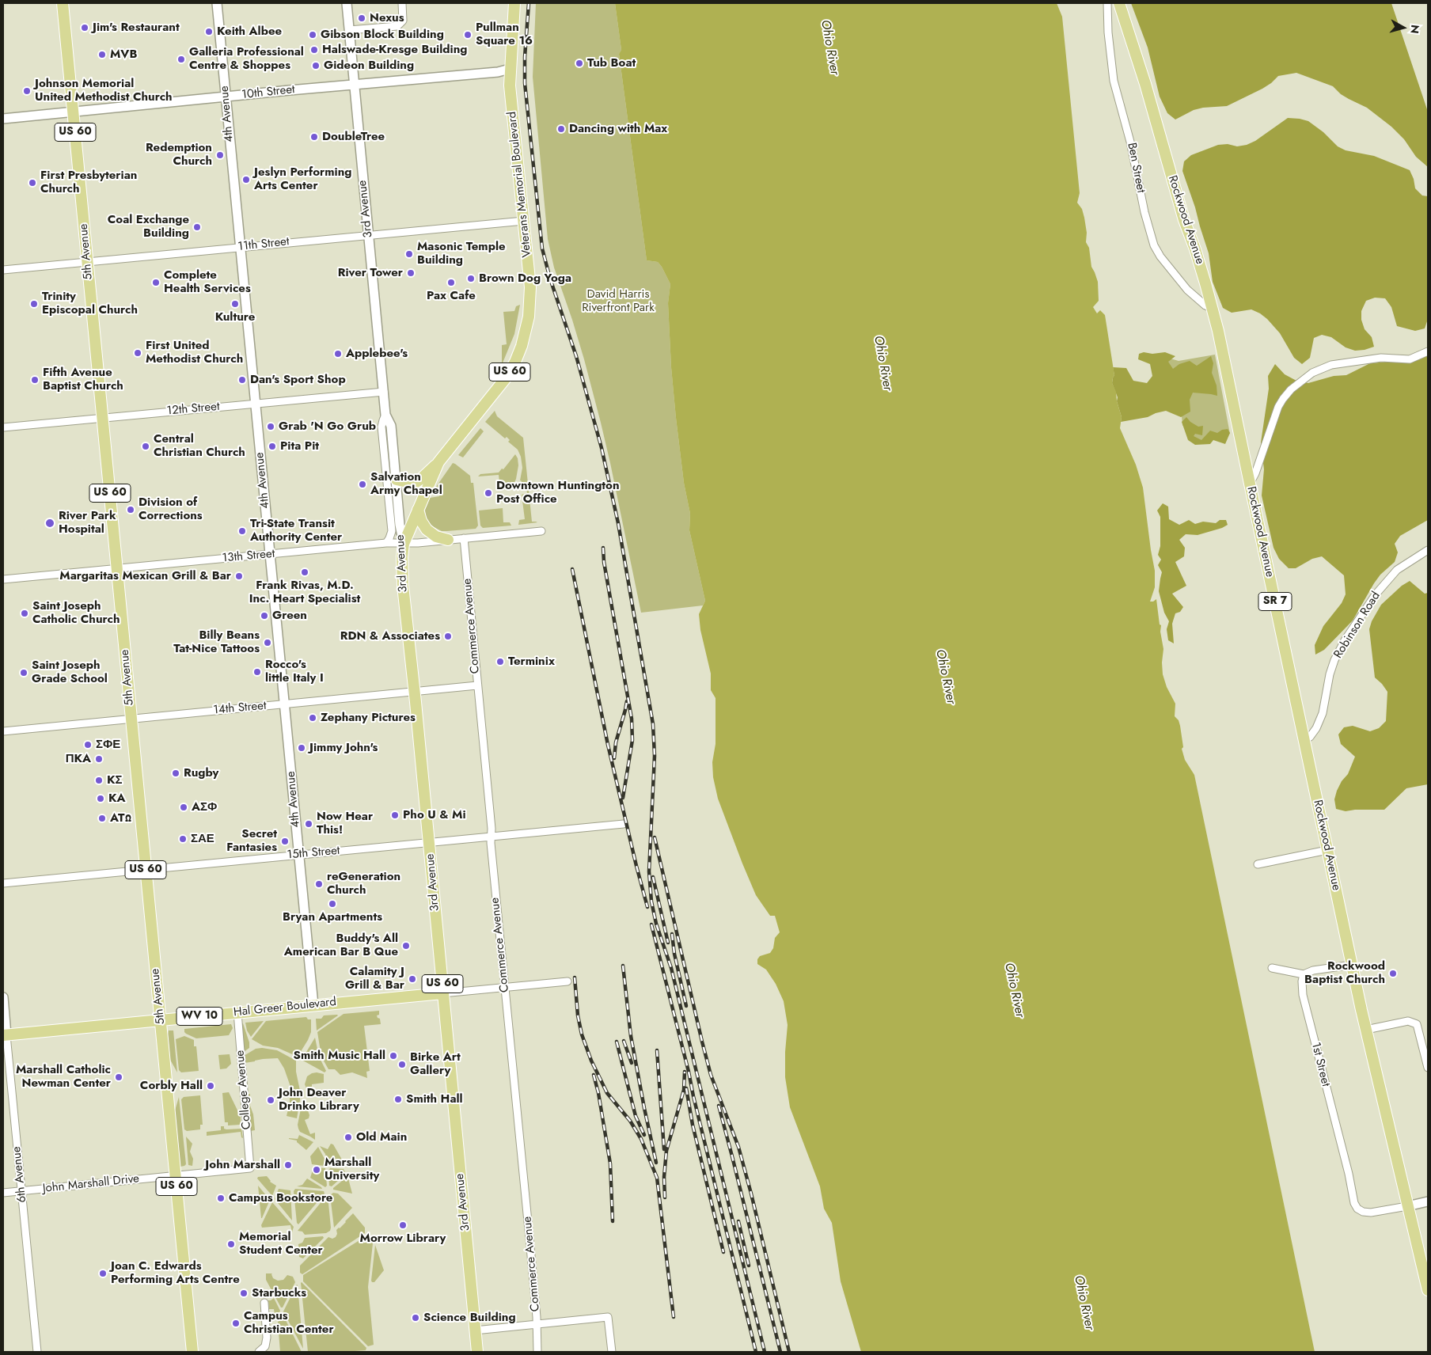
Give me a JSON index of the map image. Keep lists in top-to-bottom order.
{
  "streets": {
    "main road": [
      "US 60",
      "Veterans Memorial Boulevard",
      "3rd Avenue",
      "Rockwood Avenue",
      "5th Avenue",
      "SR 7",
      "Hal Greer Boulevard",
      "WV 10"
    ],
    "street": [
      "10th Street",
      "4th Avenue",
      "Ben Street",
      "11th Street",
      "12th Street",
      "13th Street",
      "Robinson Road",
      "Commerce Avenue",
      "14th Street",
      "15th Street",
      "1st Street",
      "College Avenue",
      "6th Avenue",
      "John Marshall Drive"
    ]
  },
  "crossings": [
    ["10th Street", "4th Avenue"],
    ["10th Street", "Veterans Memorial Boulevard"],
    ["10th Street", "3rd Avenue"],
    ["10th Street", "5th Avenue"],
    ["4th Avenue", "11th Street"],
    ["4th Avenue", "12th Street"],
    ["4th Avenue", "13th Street"],
    ["4th Avenue", "14th Street"],
    ["4th Avenue", "15th Street"],
    ["4th Avenue", "Hal Greer Boulevard"],
    ["Ben Street", "Rockwood Avenue"],
    ["Veterans Memorial Boulevard", "3rd Avenue"],
    ["Veterans Memorial Boulevard", "11th Street"],
    ["Veterans Memorial Boulevard", "13th Street"],
    ["3rd Avenue", "11th Street"],
    ["3rd Avenue", "12th Street"],
    ["3rd Avenue", "13th Street"],
    ["3rd Avenue", "14th Street"],
    ["3rd Avenue", "15th Street"],
    ["3rd Avenue", "Hal Greer Boulevard"],
    ["Rockwood Avenue", "SR 7"],
    ["Rockwood Avenue", "Robinson Road"],
    ["Rockwood Avenue", "1st Street"],
    ["11th Street", "5th Avenue"],
    ["5th Avenue", "12th Street"],
    ["5th Avenue", "13th Street"],
    ["5th Avenue", "14th Street"],
    ["5th Avenue", "15th Street"],
    ["5th Avenue", "Hal Greer Boulevard"],
    ["5th Avenue", "John Marshall Drive"],
    ["13th Street", "Commerce Avenue"],
    ["SR 7", "1st Street"],
    ["Commerce Avenue", "14th Street"],
    ["Commerce Avenue", "15th Street"],
    ["Commerce Avenue", "Hal Greer Boulevard"],
    ["Hal Greer Boulevard", "College Avenue"],
    ["Hal Greer Boulevard", "6th Avenue"],
    ["College Avenue", "John Marshall Drive"],
    ["6th Avenue", "John Marshall Drive"]
  ],
  "water": ["Ohio River"],
  "parks": ["David Harris Riverfront Park"],
  "places": [
    "Nexus",
    "Jim's Restaurant",
    "Keith Albee",
    "Gibson Block Building",
    "Pullman Square 16",
    "Halswade-Kresge Building",
    "MVB",
    "Galleria Professional Centre & Shoppes",
    "Tub Boat",
    "Gideon Building",
    "Johnson Memorial United Methodist Church",
    "Dancing with Max",
    "DoubleTree",
    "Redemption Church",
    "Jeslyn Performing Arts Center",
    "First Presbyterian Church",
    "Coal Exchange Building",
    "Masonic Temple Building",
    "River Tower",
    "Brown Dog Yoga",
    "Complete Health Services",
    "Pax Cafe",
    "Trinity Episcopal Church",
    "Kulture",
    "First United Methodist Church",
    "Applebee's",
    "Fifth Avenue Baptist Church",
    "Dan's Sport Shop",
    "Grab 'N Go Grub",
    "Central Christian Church",
    "Pita Pit",
    "Salvation Army Chapel",
    "Downtown Huntington Post Office",
    "Division of Corrections",
    "River Park Hospital",
    "Tri-State Transit Authority Center",
    "Frank Rivas, M.D. Inc. Heart Specialist",
    "Margaritas Mexican Grill & Bar",
    "Saint Joseph Catholic Church",
    "Green",
    "RDN & Associates",
    "Billy Beans Tat-Nice Tattoos",
    "Terminix",
    "Rocco's little Italy I",
    "Saint Joseph Grade School",
    "Zephany Pictures",
    "ΣΦΕ",
    "Jimmy John's",
    "ΠKA",
    "Rugby",
    "KΣ",
    "KA",
    "AΣΦ",
    "Pho U & Mi",
    "ATΩ",
    "Now Hear This!",
    "ΣΑΕ",
    "Secret Fantasies",
    "reGeneration Church",
    "Bryan Apartments",
    "Buddy's All American Bar B Que",
    "Rockwood Baptist Church",
    "Calamity J Grill & Bar",
    "Smith Music Hall",
    "Birke Art Gallery",
    "Marshall Catholic Newman Center",
    "Corbly Hall",
    "Smith Hall",
    "John Deaver Drinko Library",
    "Old Main",
    "John Marshall",
    "Marshall University",
    "Campus Bookstore",
    "Morrow Library",
    "Memorial Student Center",
    "Joan C. Edwards Performing Arts Centre",
    "Starbucks",
    "Science Building",
    "Campus Christian Center"
  ],
  "north": "right"
}
